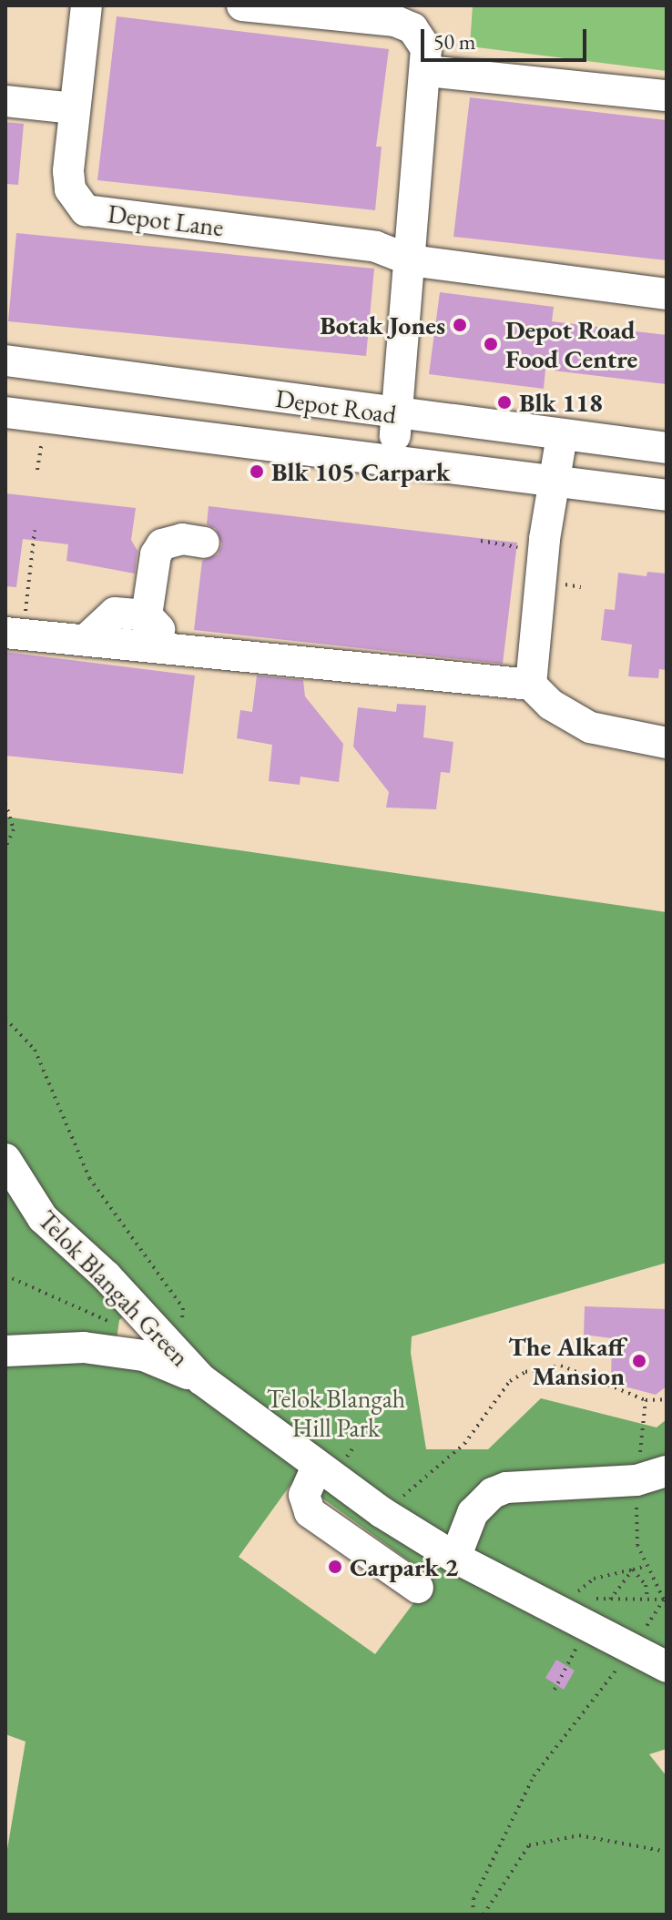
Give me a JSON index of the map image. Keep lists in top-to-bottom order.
{
  "streets": {
    "street": ["Depot Lane", "Depot Road", "Telok Blangah Green"]
  },
  "parks": ["Telok Blangah Hill Park"],
  "places": [
    "Botak Jones",
    "Depot Road Food Centre",
    "Blk 118",
    "Blk 105 Carpark",
    "The Alkaff Mansion",
    "Carpark 2"
  ],
  "scale_bar": "50 m"
}
